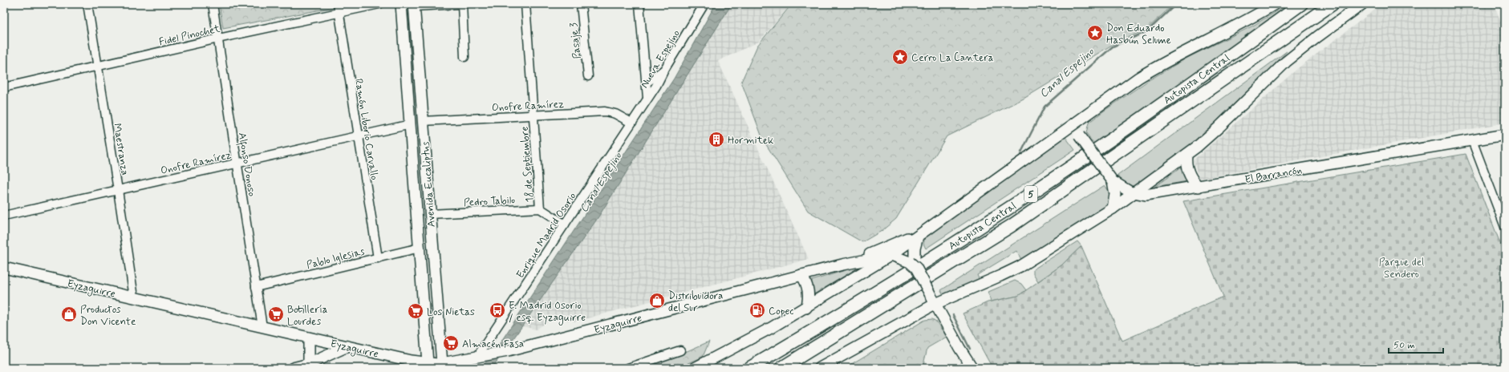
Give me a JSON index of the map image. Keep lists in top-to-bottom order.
{
  "streets": {
    "highway": ["Autopista Central", "5"],
    "main road": ["El Barrancón", "Avenida Eucaliptus", "Eyzaguirre"],
    "street": [
      "Fidel Pinochet",
      "Pasaje 3",
      "Nueva Espejino",
      "Onofre Ramírez",
      "Ramón Liborio Carvallo",
      "Maestranza",
      "Alfonso Donoso",
      "18 de Septiembre",
      "Pedro Tabilo",
      "Enrique Madrid Osorio",
      "Pablo Iglesias"
    ]
  },
  "crossings": [
    ["Fidel Pinochet", "Ramón Liborio Carvallo"],
    ["Fidel Pinochet", "Maestranza"],
    ["Fidel Pinochet", "Alfonso Donoso"],
    ["Nueva Espejino", "Onofre Ramírez"],
    ["Nueva Espejino", "Enrique Madrid Osorio"],
    ["Onofre Ramírez", "Ramón Liborio Carvallo"],
    ["Onofre Ramírez", "Maestranza"],
    ["Onofre Ramírez", "Alfonso Donoso"],
    ["Onofre Ramírez", "18 de Septiembre"],
    ["Onofre Ramírez", "Avenida Eucaliptus"],
    ["Onofre Ramírez", "Enrique Madrid Osorio"],
    ["Ramón Liborio Carvallo", "Pablo Iglesias"],
    ["Maestranza", "Eyzaguirre"],
    ["Alfonso Donoso", "Pablo Iglesias"],
    ["Alfonso Donoso", "Eyzaguirre"],
    ["18 de Septiembre", "Pedro Tabilo"],
    ["Avenida Eucaliptus", "Pedro Tabilo"],
    ["Avenida Eucaliptus", "Pablo Iglesias"],
    ["Avenida Eucaliptus", "Eyzaguirre"],
    ["Enrique Madrid Osorio", "Eyzaguirre"]
  ],
  "water": ["Canal Espejino"],
  "parks": ["Parque del Sendero"],
  "places": {
    "place": ["Don Eduardo Hasbún Selume", "Cerro La Cantera"],
    "building": ["Hormitek"],
    "shop": ["Distribuidora del Sur", "Productos Don Vicente"],
    "bus stop": ["E. Madrid Osorio / esq. Eyzaguirre"],
    "fuel station": ["Copec"],
    "supermarket": ["Los Nietas", "Botillería Lourdes", "Almacén Fasa"]
  },
  "scale_bar": "50 m"
}
